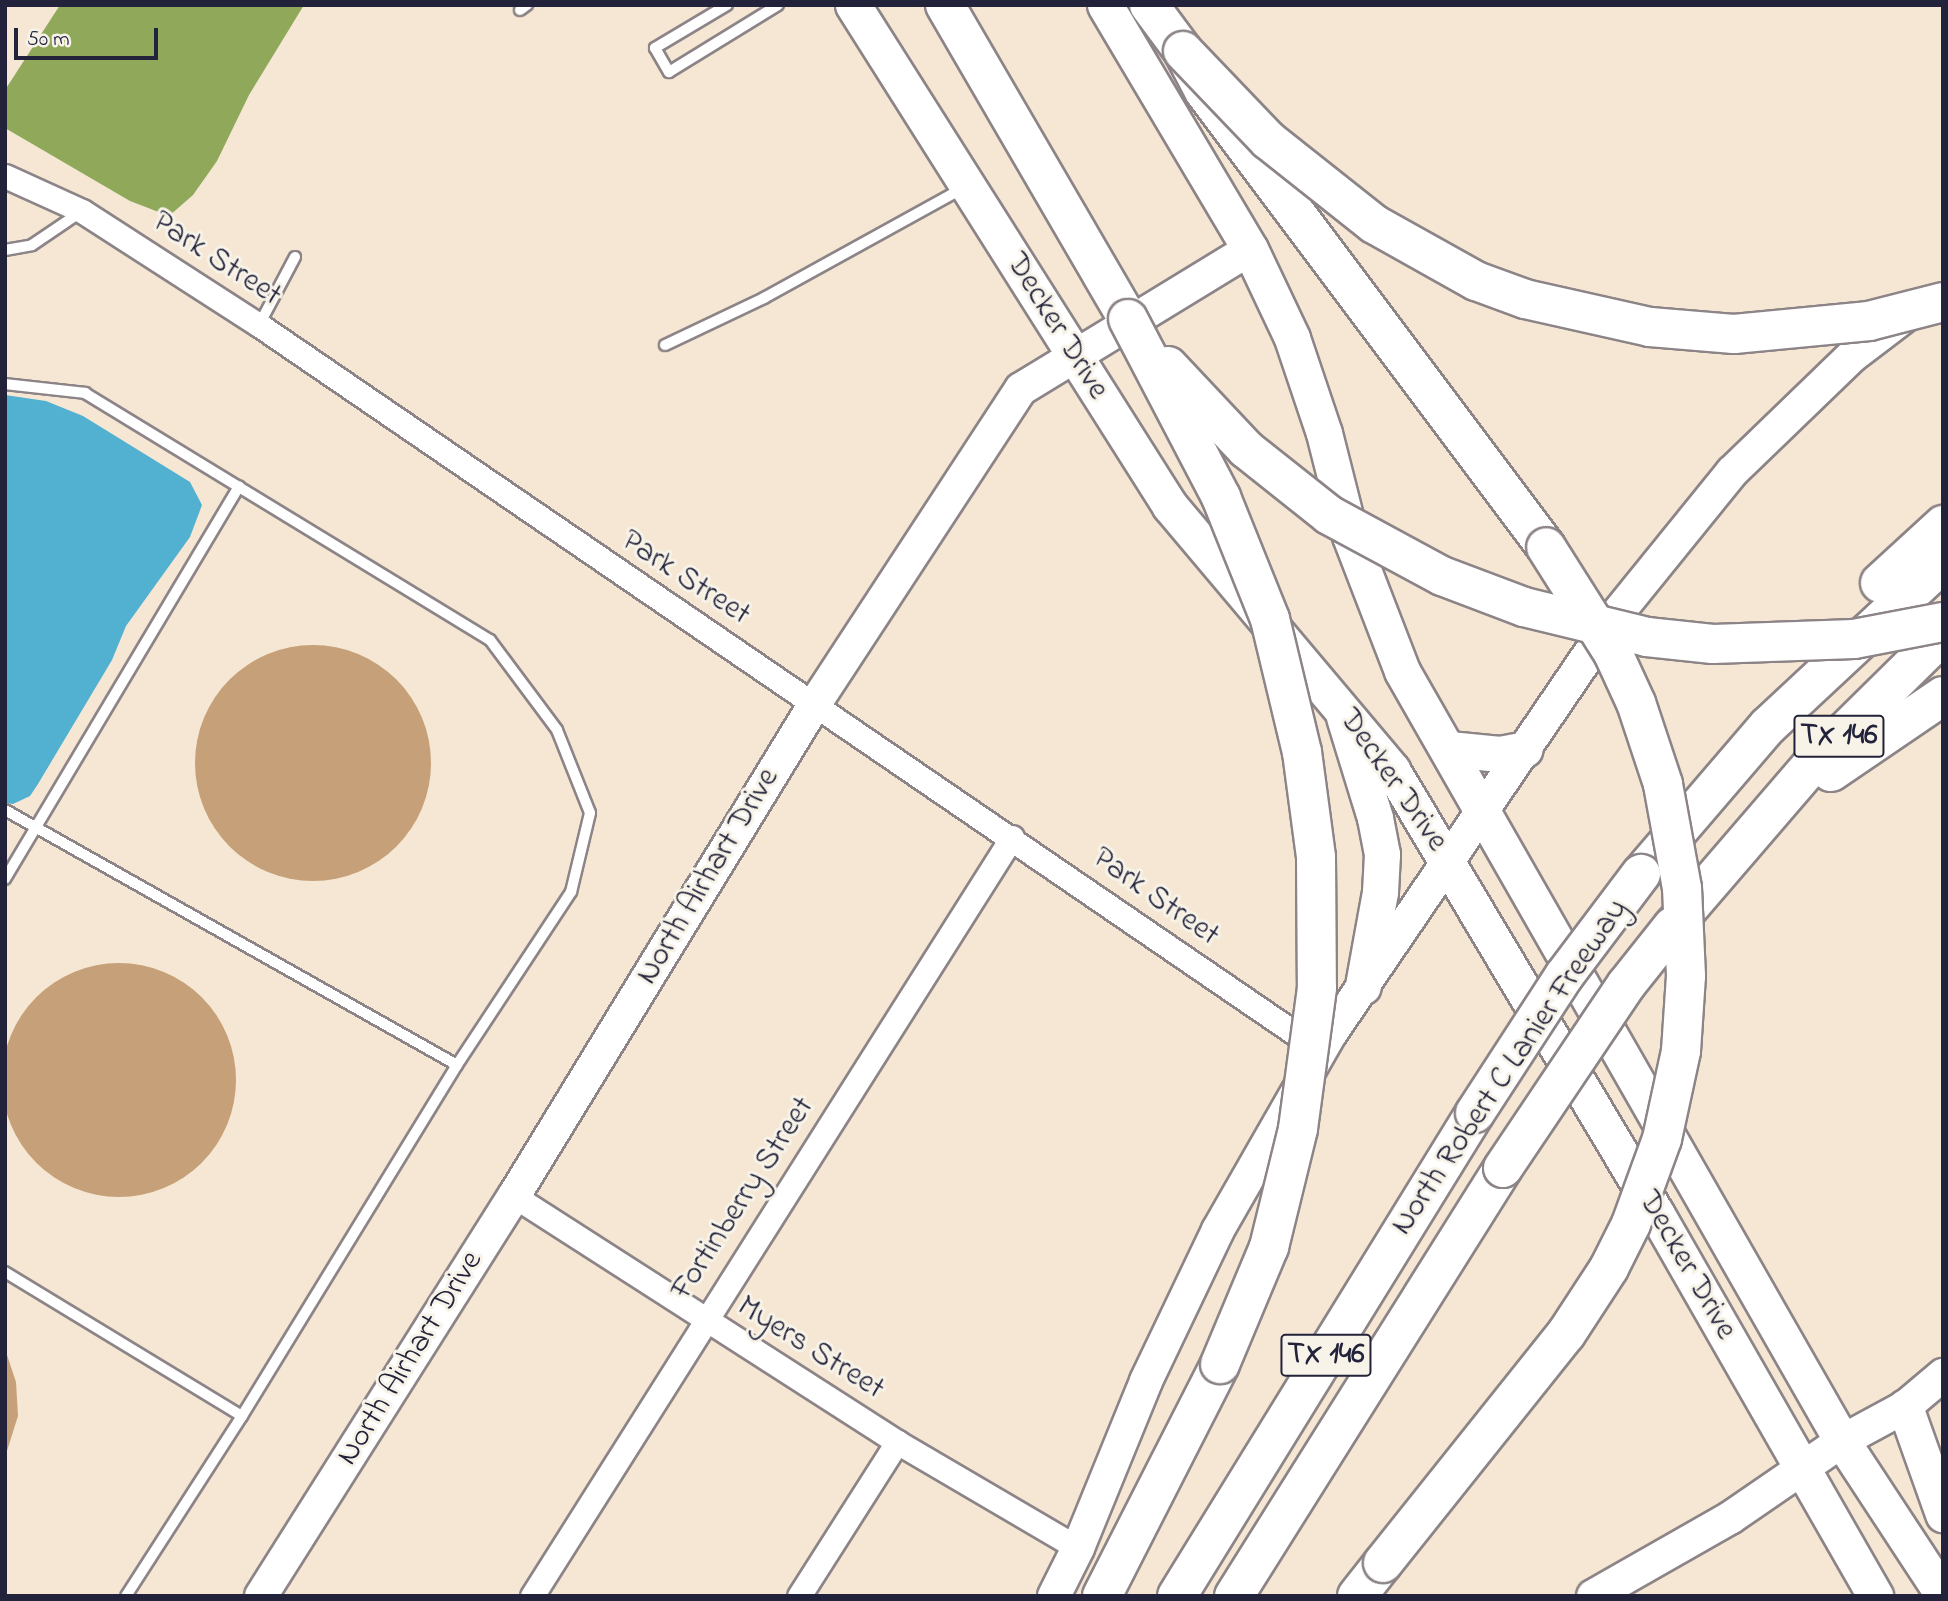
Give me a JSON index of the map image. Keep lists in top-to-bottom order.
{
  "streets": {
    "highway": ["Decker Drive", "TX 146", "North Robert C Lanier Freeway"],
    "main road": ["North Airhart Drive"],
    "street": ["Park Street", "Fortinberry Street", "Myers Street"]
  },
  "crossings": [
    ["Park Street", "North Airhart Drive"],
    ["Park Street", "Fortinberry Street"],
    ["Decker Drive", "North Airhart Drive"],
    ["North Airhart Drive", "Myers Street"],
    ["Fortinberry Street", "Myers Street"]
  ],
  "scale_bar": "50 m"
}
